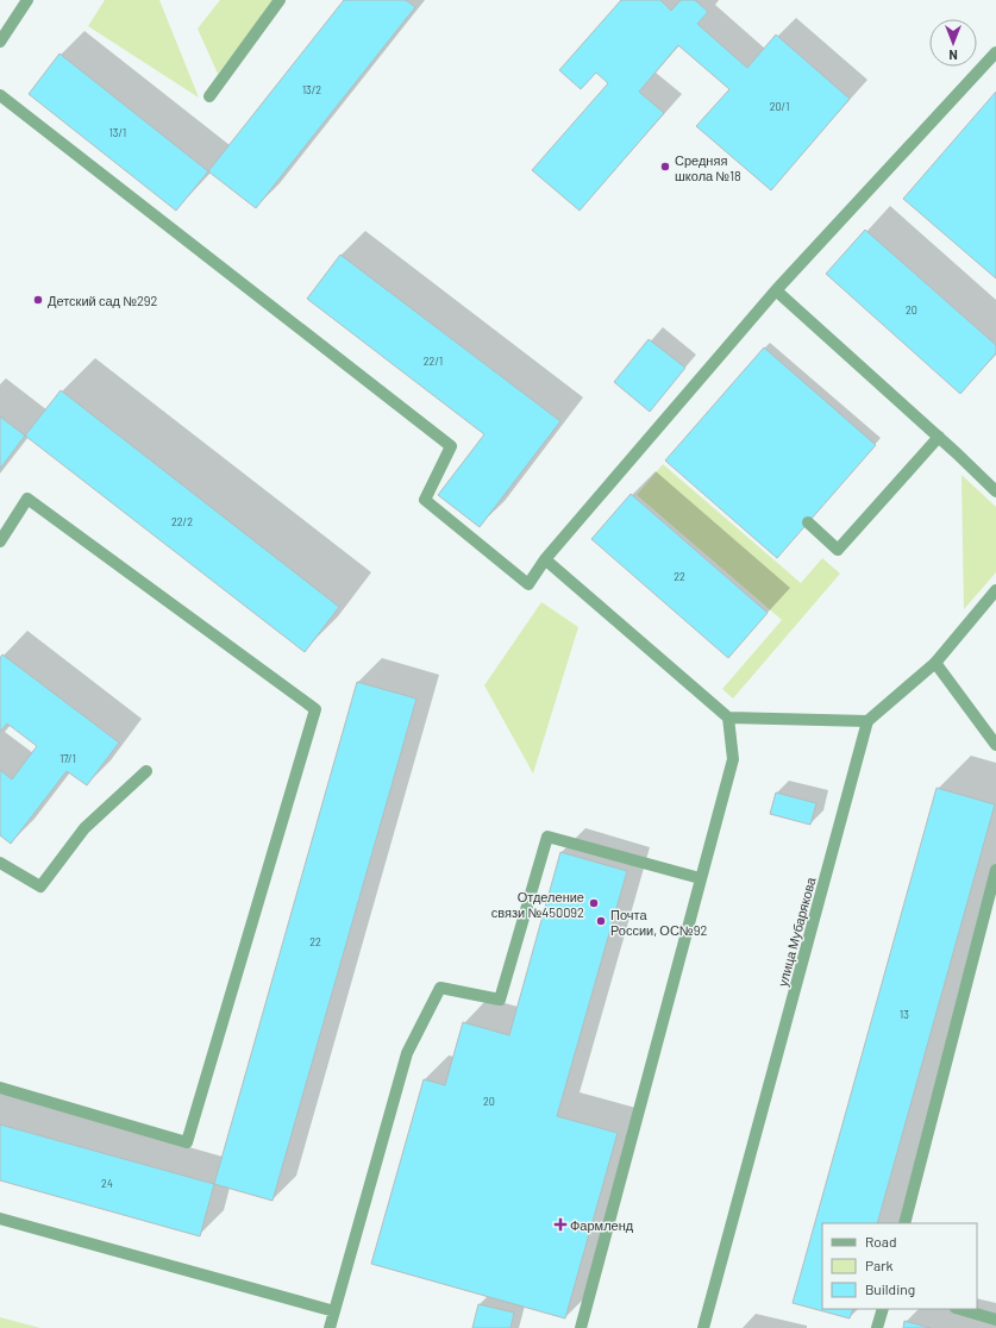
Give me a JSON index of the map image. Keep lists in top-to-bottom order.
{
  "streets": {
    "street": ["улица Мубарякова"]
  },
  "places": {
    "other": [
      "Средняя школа №18",
      "Детский сад №292",
      "Отделение связи №450092",
      "Почта России, ОС№92"
    ],
    "health": ["Фармленд"]
  },
  "house_numbers": [
    "13/2",
    "20/1",
    "13/1",
    "20",
    "22/1",
    "22/2",
    "22",
    "17/1",
    "22",
    "13",
    "20",
    "24"
  ],
  "legend": ["Road", "Park", "Building"],
  "north": "bottom"
}
